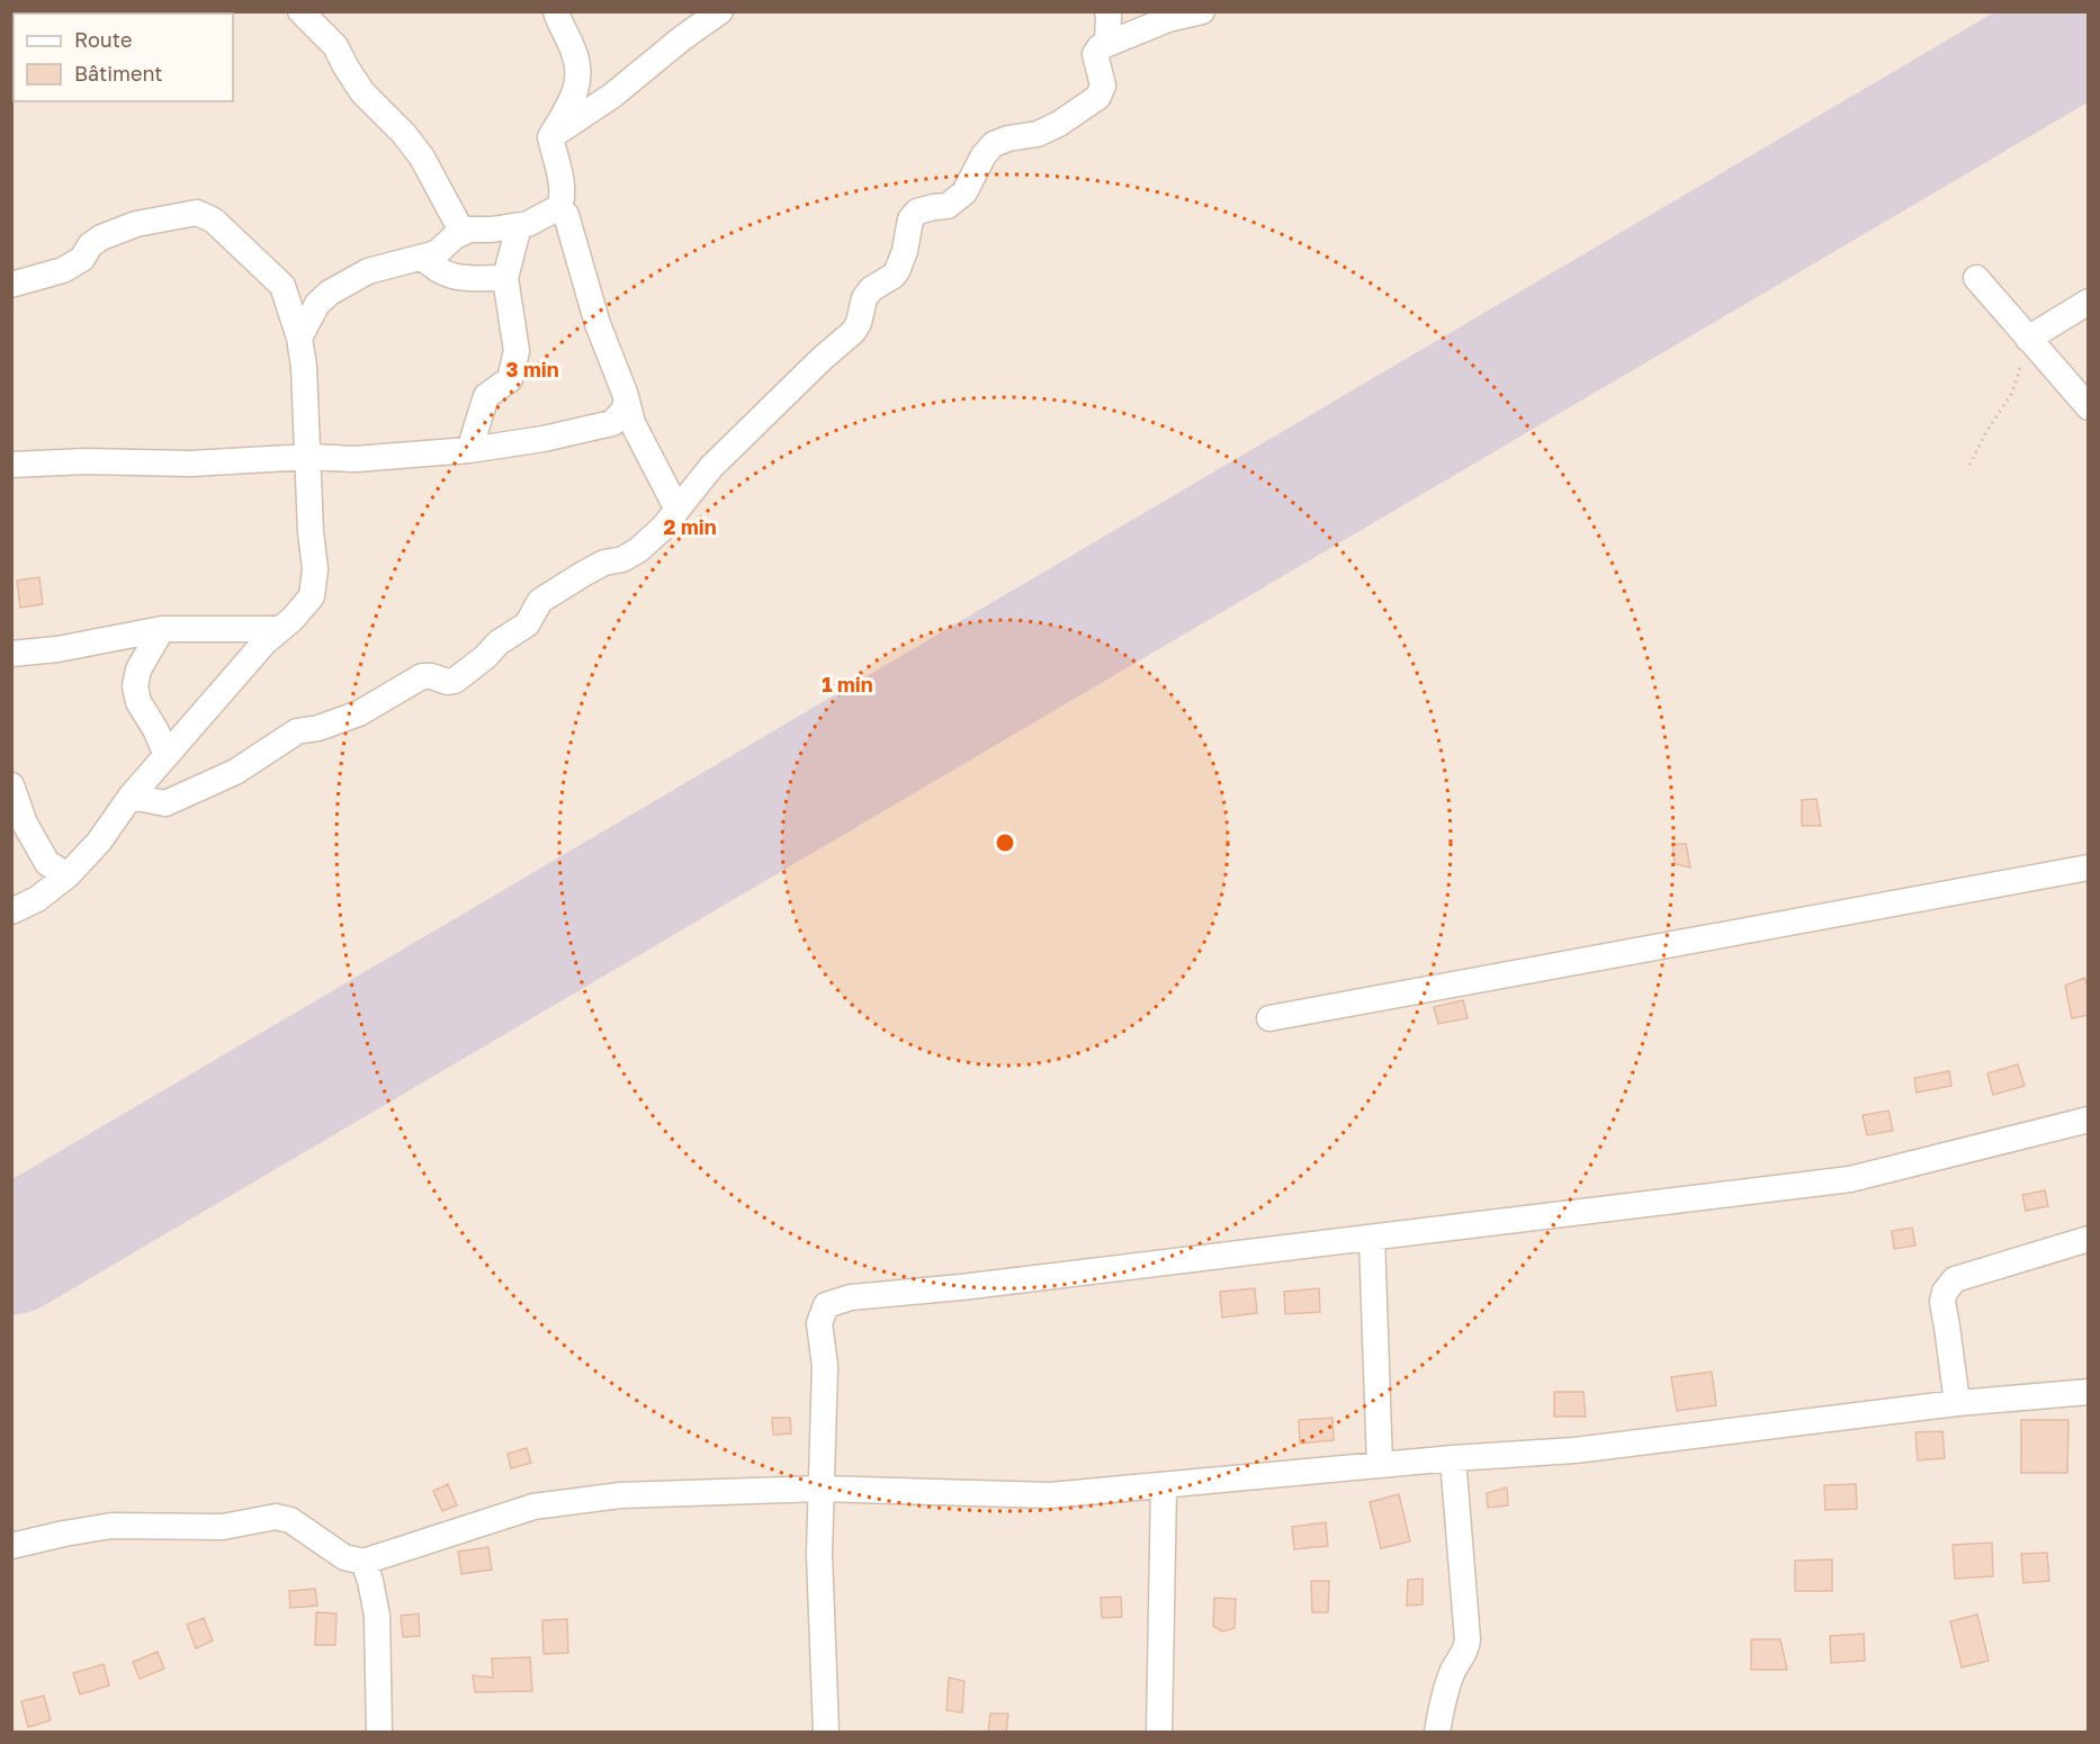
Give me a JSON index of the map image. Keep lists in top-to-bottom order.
{
  "legend": ["Route", "Bâtiment"],
  "rings": ["3 min", "2 min", "1 min"]
}
